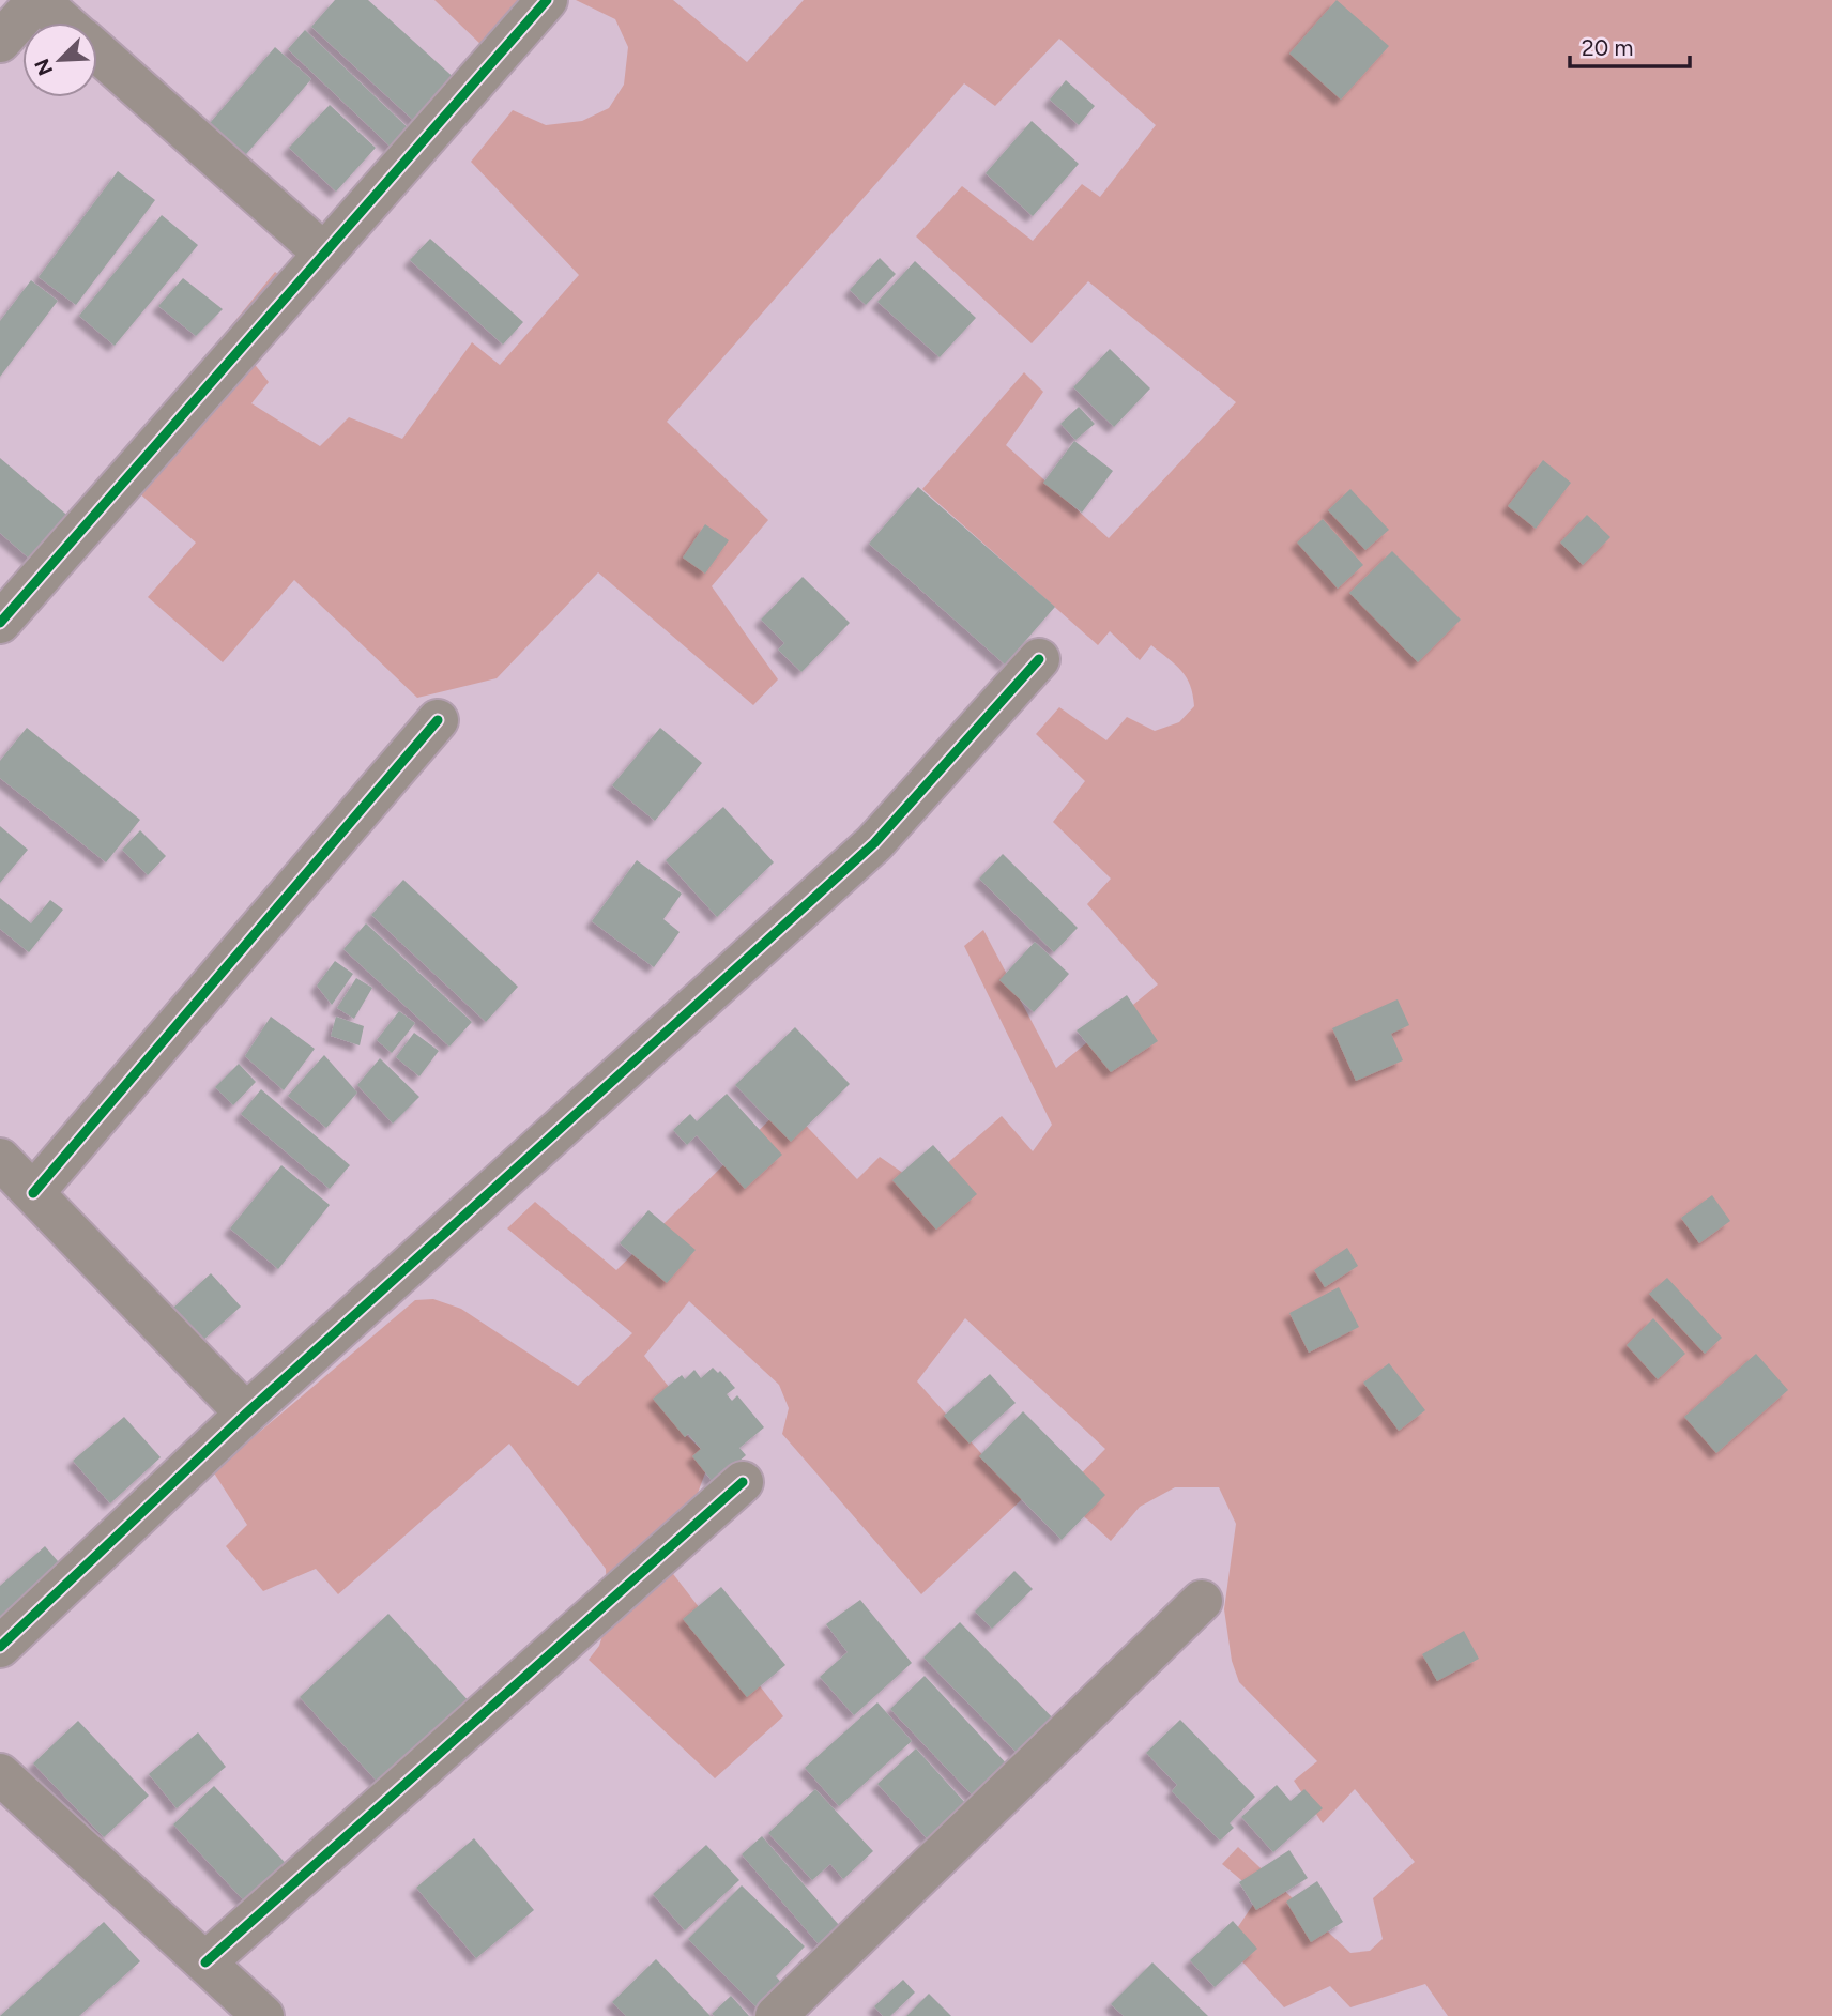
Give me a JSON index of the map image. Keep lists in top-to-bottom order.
{
  "scale_bar": "20 m",
  "north": "bottom left"
}
